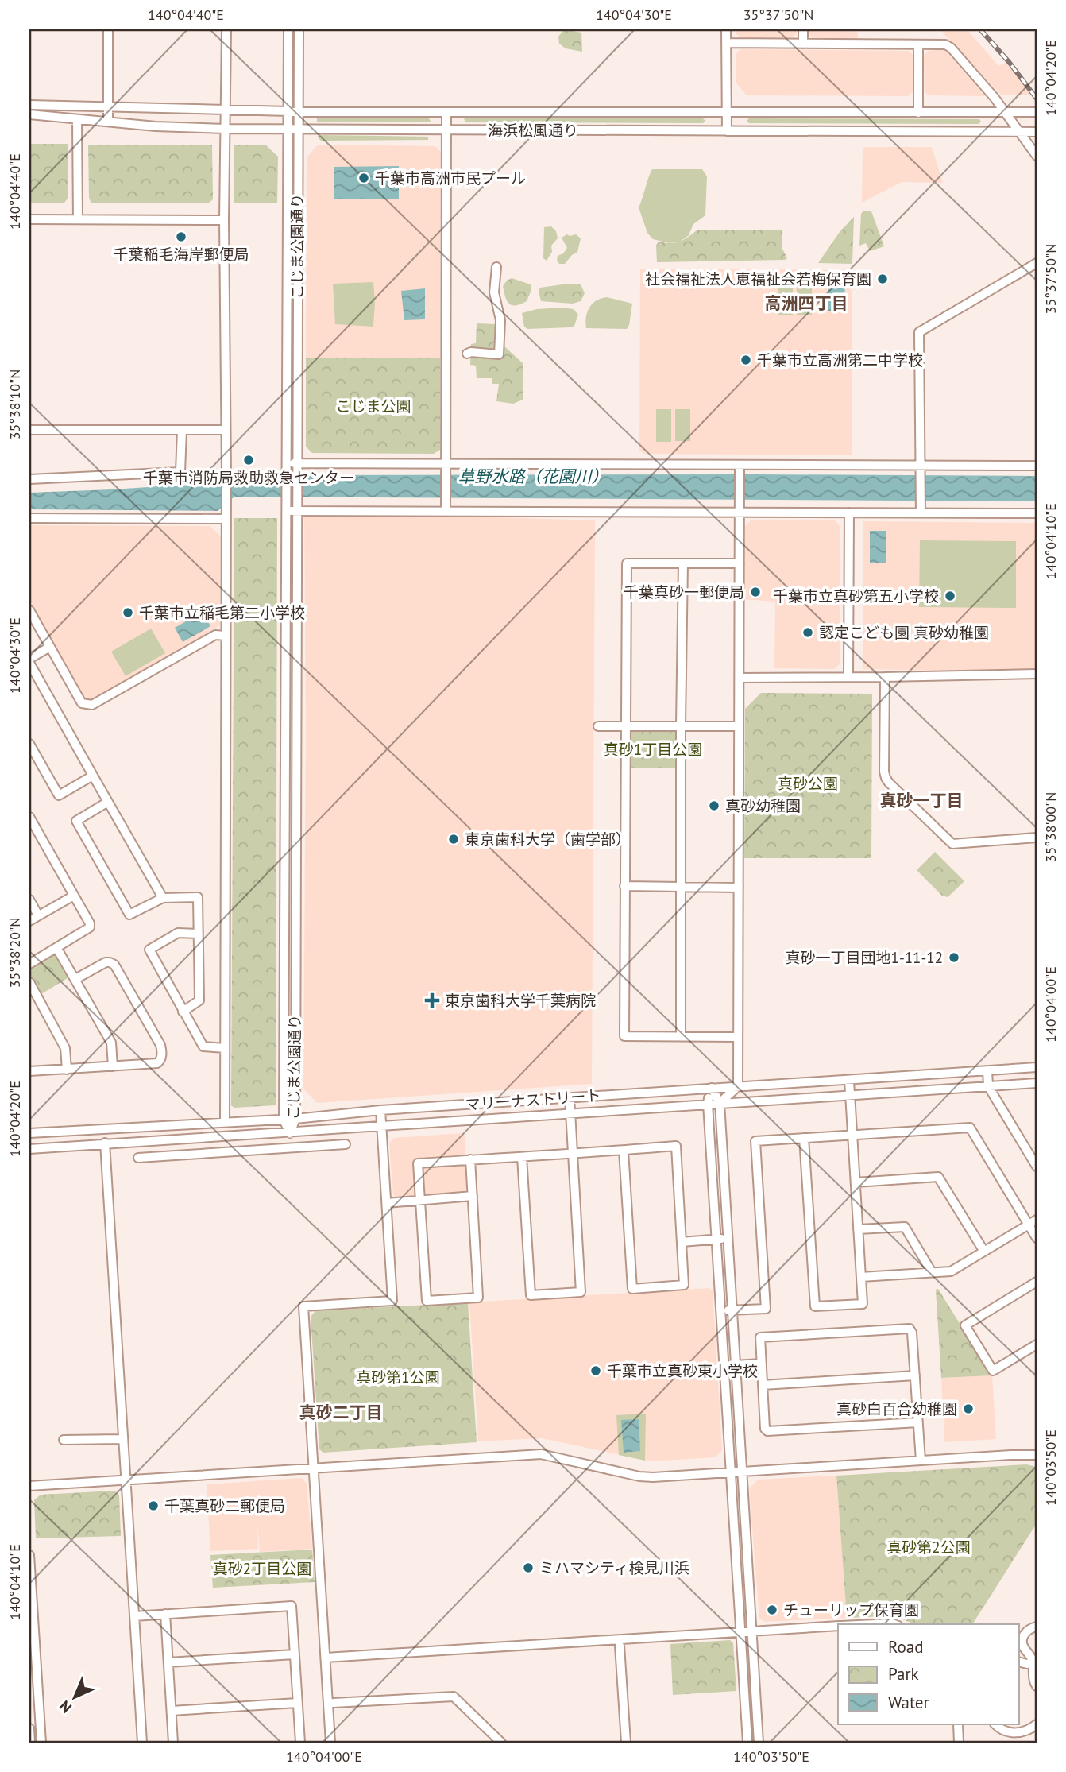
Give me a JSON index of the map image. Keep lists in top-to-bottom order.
{
  "streets": {
    "street": ["海浜松風通り", "こじま公園通り", "マリーナストリート"]
  },
  "crossings": [
    ["海浜松風通り", "こじま公園通り"],
    ["こじま公園通り", "マリーナストリート"]
  ],
  "districts": ["高洲四丁目", "真砂一丁目", "真砂二丁目"],
  "water": ["草野水路（花園川）"],
  "parks": [
    "こじま公園",
    "真砂1丁目公園",
    "真砂公園",
    "真砂第1公園",
    "真砂第2公園",
    "真砂2丁目公園"
  ],
  "places": {
    "other": [
      "千葉市高洲市民プール",
      "千葉稲毛海岸郵便局",
      "社会福祉法人恵福祉会若梅保育園",
      "千葉市立高洲第二中学校",
      "千葉市消防局救助救急センター",
      "千葉真砂一郵便局",
      "千葉市立真砂第五小学校",
      "千葉市立稲毛第二小学校",
      "認定こども園 真砂幼稚園",
      "真砂幼稚園",
      "東京歯科大学（歯学部）",
      "真砂一丁目団地1-11-12",
      "千葉市立真砂東小学校",
      "真砂白百合幼稚園",
      "千葉真砂二郵便局",
      "ミハマシティ検見川浜",
      "チューリップ保育園"
    ],
    "health": ["東京歯科大学千葉病院"]
  },
  "legend": ["Road", "Park", "Water"],
  "north": "bottom left",
  "coordinates": [
    "140°04'40\"E",
    "140°04'30\"E",
    "35°37'50\"N",
    "140°04'20\"E",
    "35°38'10\"N",
    "140°04'10\"E",
    "35°38'00\"N",
    "35°38'20\"N",
    "140°04'00\"E",
    "140°03'50\"E"
  ]
}
